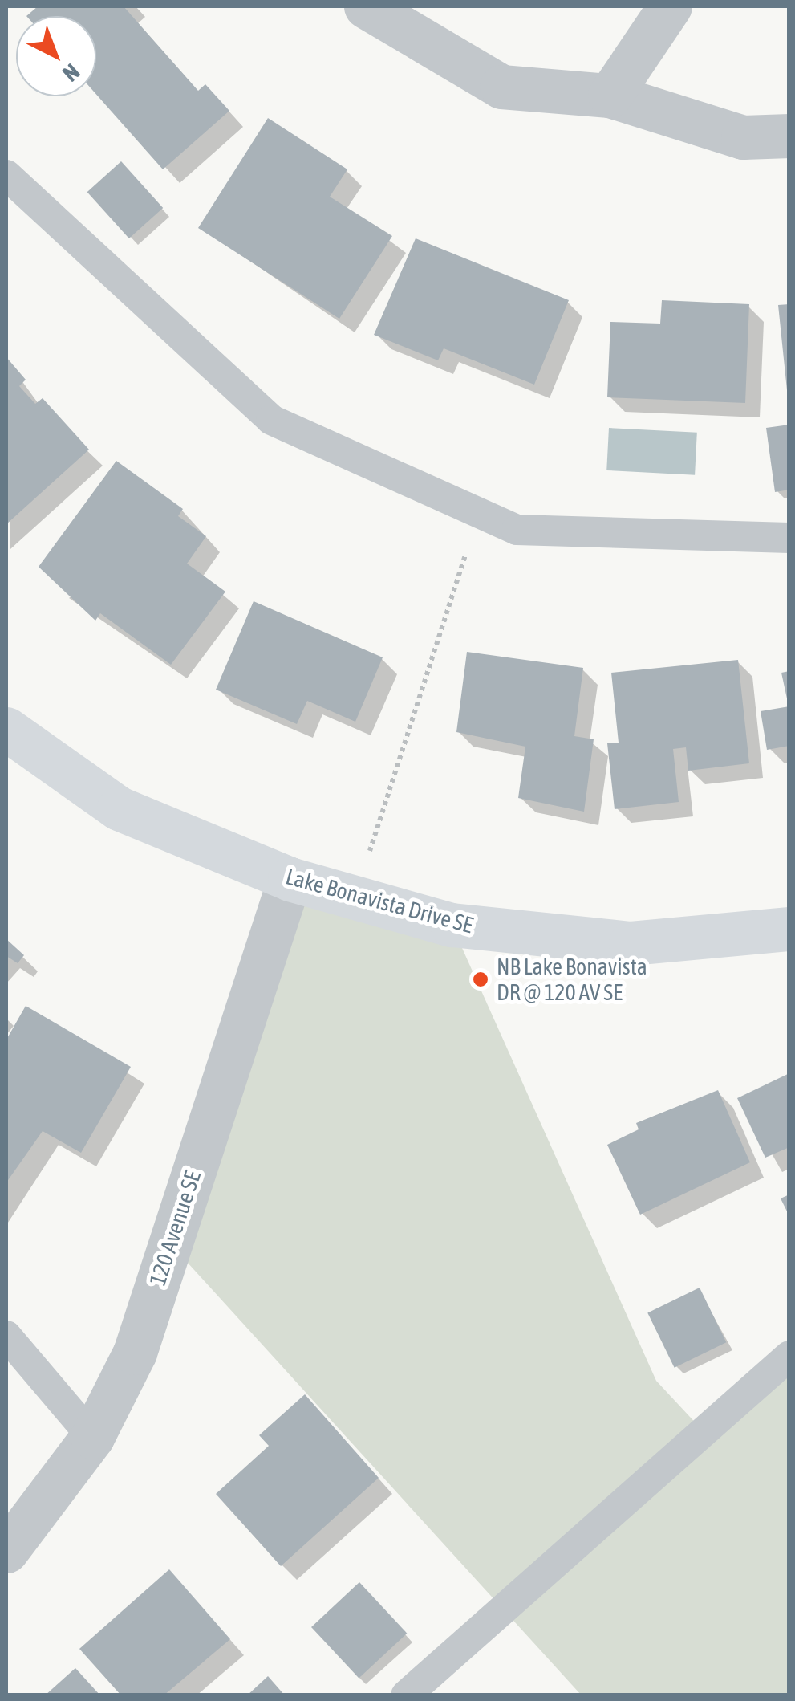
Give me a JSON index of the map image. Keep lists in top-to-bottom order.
{
  "streets": {
    "street": ["Lake Bonavista Drive SE", "120 Avenue SE"]
  },
  "crossings": [
    ["Lake Bonavista Drive SE", "120 Avenue SE"]
  ],
  "places": ["NB Lake Bonavista DR @ 120 AV SE"],
  "north": "bottom right"
}
